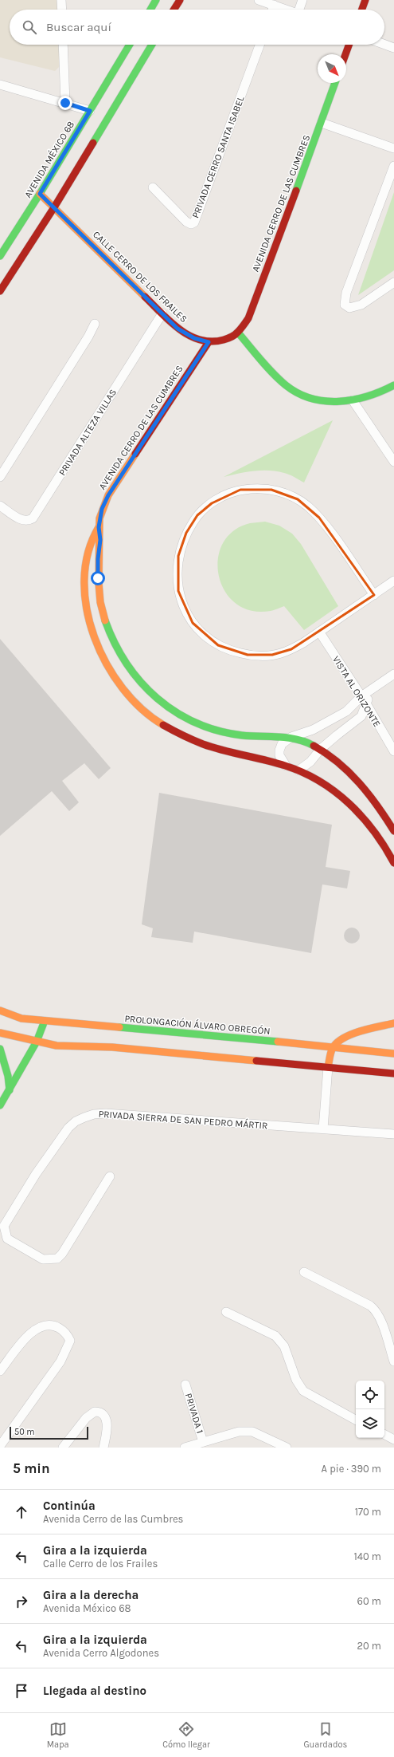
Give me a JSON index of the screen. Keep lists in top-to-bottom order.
{
  "streets": {
    "street": [
      "PRIVADA CERRO SANTA ISABEL",
      "AVENIDA MÉXICO 68",
      "AVENIDA CERRO DE LAS CUMBRES",
      "CALLE CERRO DE LOS FRAILES",
      "PRIVADA ALTEZA VILLAS",
      "VISTA AL ORIZONTE",
      "PROLONGACIÓN ÁLVARO OBREGÓN",
      "PRIVADA SIERRA DE SAN PEDRO MÁRTIR",
      "PRIVADA 1"
    ]
  },
  "crossings": [
    ["AVENIDA MÉXICO 68", "CALLE CERRO DE LOS FRAILES"],
    ["AVENIDA CERRO DE LAS CUMBRES", "CALLE CERRO DE LOS FRAILES"],
    ["CALLE CERRO DE LOS FRAILES", "PRIVADA ALTEZA VILLAS"]
  ],
  "scale_bar": "50 m",
  "north": "bottom right",
  "page": {
    "search": "Buscar aquí",
    "scale": "50 m",
    "heading": ["5 min", "A pie · 390 m"],
    "list": [
      ["Continúa", "Avenida Cerro de las Cumbres", "170 m"],
      ["Gira a la izquierda", "Calle Cerro de los Frailes", "140 m"],
      ["Gira a la derecha", "Avenida México 68", "60 m"],
      ["Gira a la izquierda", "Avenida Cerro Algodones", "20 m"],
      "Llegada al destino"
    ],
    "nav": ["Mapa", "Cómo llegar", "Guardados"]
  }
}
